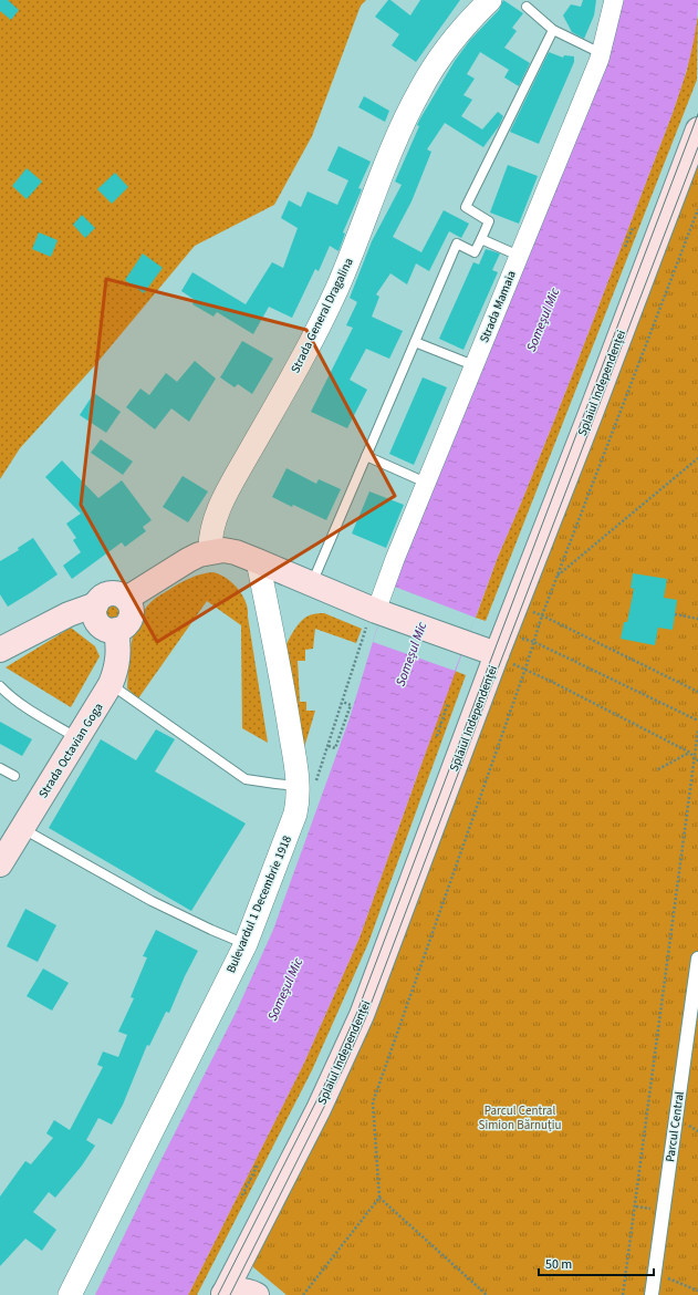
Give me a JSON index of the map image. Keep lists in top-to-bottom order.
{
  "streets": {
    "main road": ["Splaiul Independenței", "Strada Octavian Goga"],
    "street": [
      "Strada Mamaia",
      "Strada General Dragalina",
      "Bulevardul 1 Decembrie 1918",
      "Parcul Central"
    ]
  },
  "water": ["Someșul Mic"],
  "parks": ["Parcul Central Simion Bărnuțiu"],
  "scale_bar": "50 m"
}
